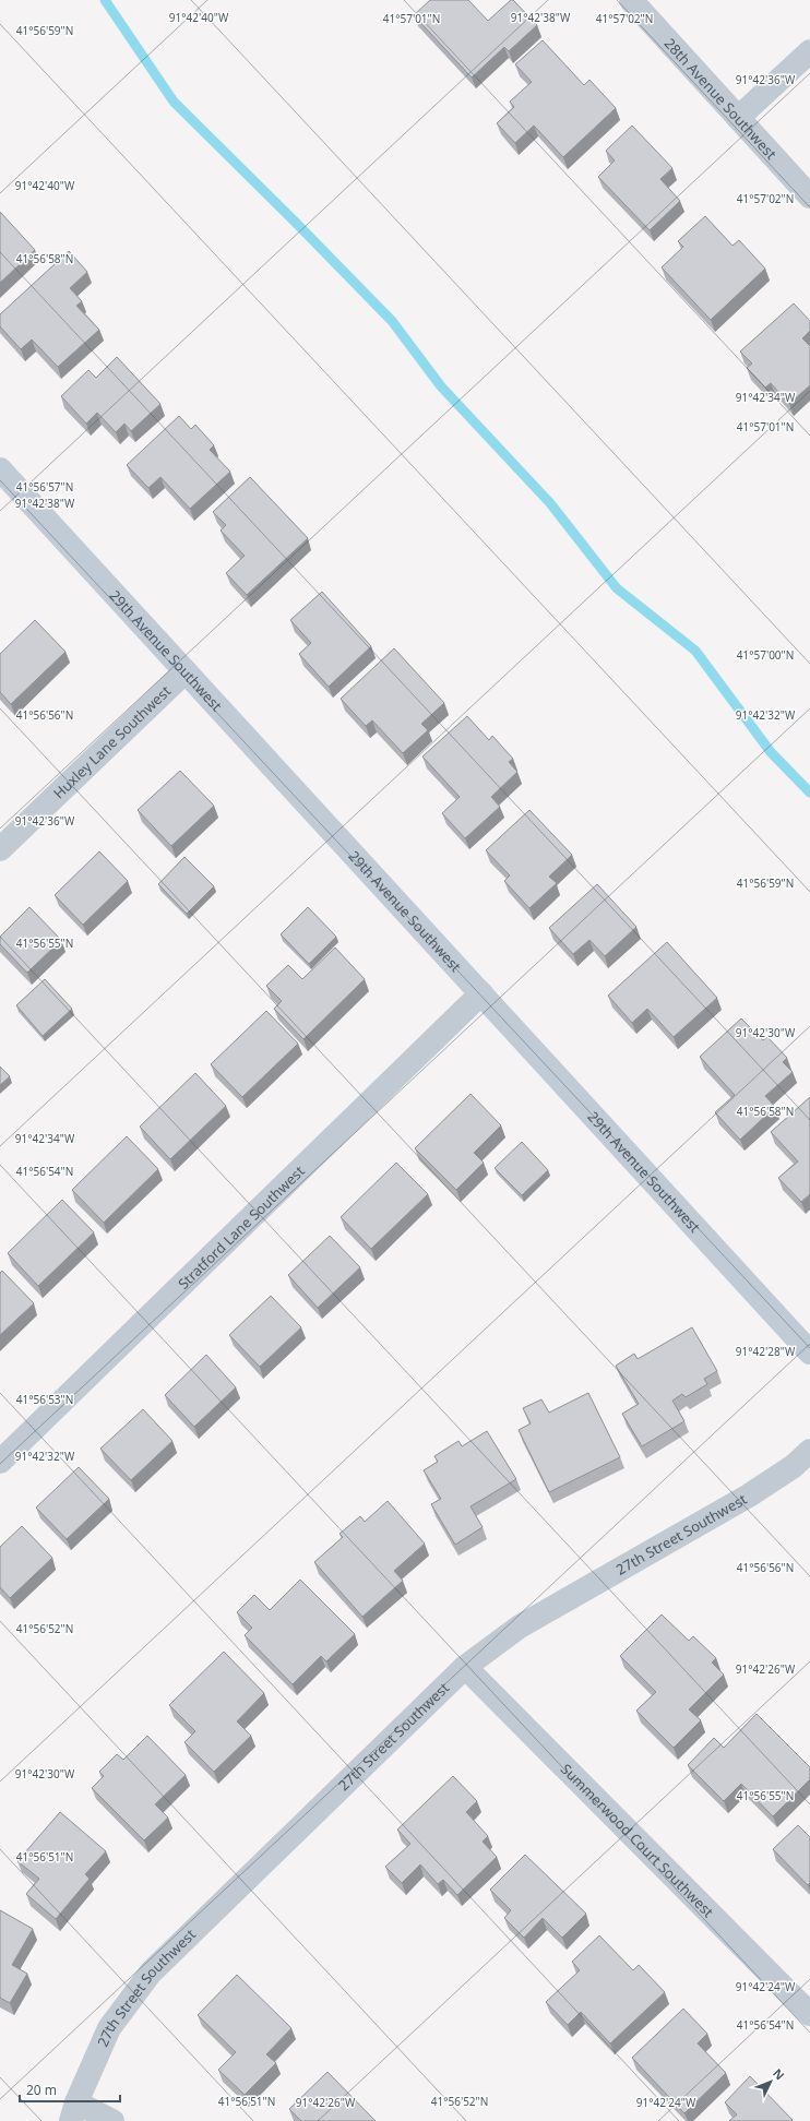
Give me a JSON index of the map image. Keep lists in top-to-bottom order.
{
  "streets": {
    "street": [
      "28th Avenue Southwest",
      "29th Avenue Southwest",
      "Huxley Lane Southwest",
      "Stratford Lane Southwest",
      "27th Street Southwest",
      "Summerwood Court Southwest"
    ]
  },
  "crossings": [
    ["29th Avenue Southwest", "Huxley Lane Southwest"],
    ["29th Avenue Southwest", "Stratford Lane Southwest"],
    ["27th Street Southwest", "Summerwood Court Southwest"]
  ],
  "scale_bar": "20 m",
  "north": "top right",
  "coordinates": [
    "91°42'40\"W",
    "91°42'38\"W",
    "41°57'01\"N",
    "41°57'02\"N",
    "41°56'59\"N",
    "91°42'36\"W",
    "41°56'58\"N",
    "91°42'34\"W",
    "41°56'57\"N",
    "41°57'00\"N",
    "41°56'56\"N",
    "91°42'32\"W",
    "41°56'55\"N",
    "91°42'30\"W",
    "41°56'54\"N",
    "91°42'28\"W",
    "41°56'53\"N",
    "41°56'52\"N",
    "91°42'26\"W",
    "41°56'51\"N",
    "91°42'24\"W"
  ]
}
